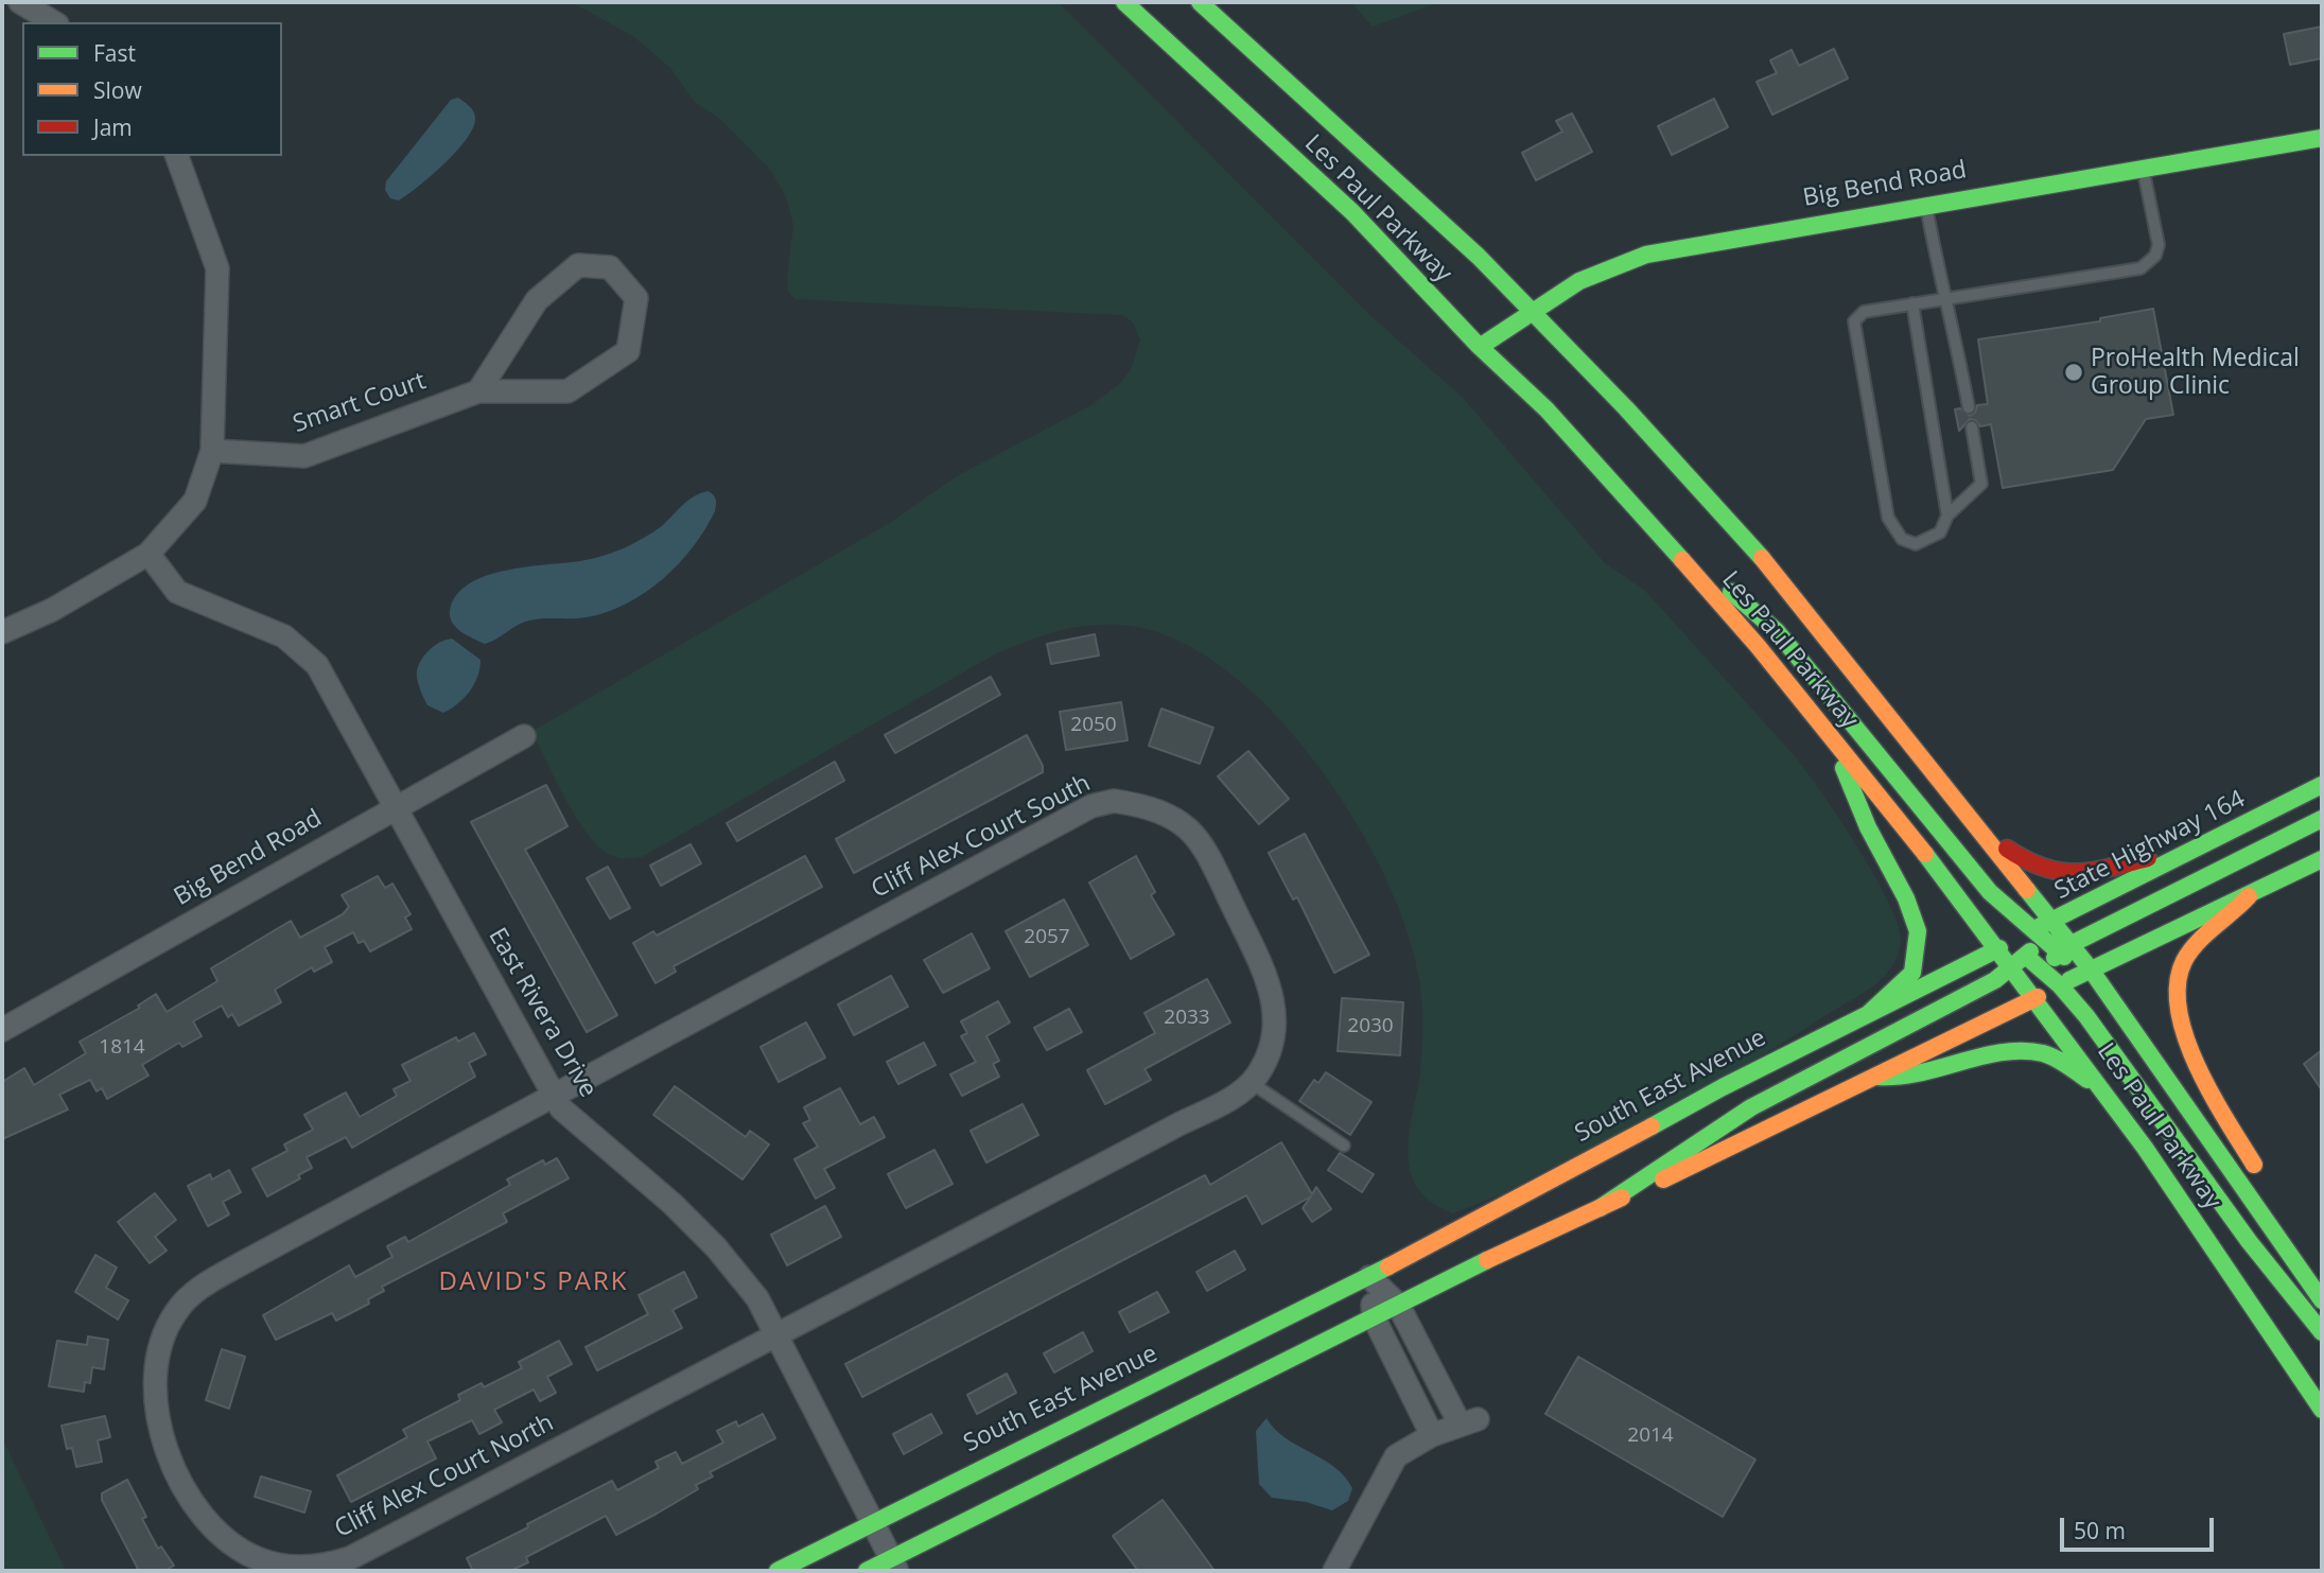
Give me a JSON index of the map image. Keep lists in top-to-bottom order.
{
  "streets": {
    "main road": [
      "Big Bend Road",
      "Les Paul Parkway",
      "State Highway 164",
      "South East Avenue"
    ],
    "street": [
      "Smart Court",
      "Cliff Alex Court South",
      "East Rivera Drive",
      "Cliff Alex Court North"
    ]
  },
  "crossings": [
    ["Big Bend Road", "Les Paul Parkway"],
    ["Big Bend Road", "East Rivera Drive"],
    ["Les Paul Parkway", "State Highway 164"],
    ["Les Paul Parkway", "South East Avenue"],
    ["Cliff Alex Court South", "East Rivera Drive"],
    ["Cliff Alex Court South", "Cliff Alex Court North"],
    ["State Highway 164", "South East Avenue"],
    ["East Rivera Drive", "South East Avenue"],
    ["East Rivera Drive", "Cliff Alex Court North"]
  ],
  "districts": ["DAVID'S PARK"],
  "places": ["ProHealth Medical Group Clinic"],
  "house_numbers": [
    "2050",
    "2057",
    "2033",
    "2030",
    "1814",
    "2014"
  ],
  "legend": ["Fast", "Slow", "Jam"],
  "scale_bar": "50 m"
}
